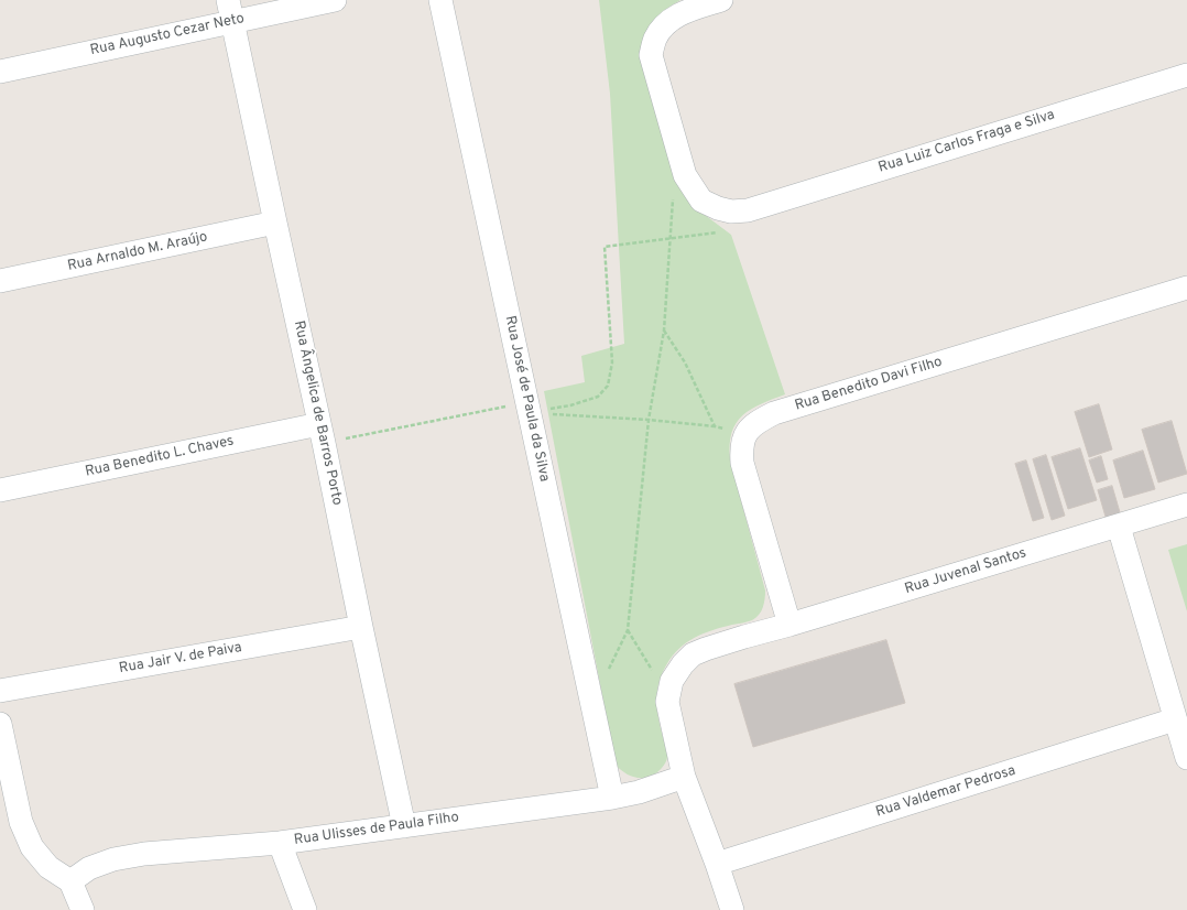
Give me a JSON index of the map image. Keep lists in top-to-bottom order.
{
  "streets": {
    "street": [
      "Rua Augusto Cezar Neto",
      "Rua Luiz Carlos Fraga e Silva",
      "Rua Arnaldo M. Araújo",
      "Rua Benedito Davi Filho",
      "Rua José de Paula da Silva",
      "Rua Ângelica de Barros Porto",
      "Rua Benedito L. Chaves",
      "Rua Juvenal Santos",
      "Rua Jair V. de Paiva",
      "Rua Valdemar Pedrosa",
      "Rua Ulisses de Paula Filho"
    ]
  },
  "crossings": [
    ["Rua Augusto Cezar Neto", "Rua Ângelica de Barros Porto"],
    ["Rua Arnaldo M. Araújo", "Rua Ângelica de Barros Porto"],
    ["Rua José de Paula da Silva", "Rua Ulisses de Paula Filho"],
    ["Rua Ângelica de Barros Porto", "Rua Benedito L. Chaves"],
    ["Rua Ângelica de Barros Porto", "Rua Jair V. de Paiva"],
    ["Rua Ângelica de Barros Porto", "Rua Ulisses de Paula Filho"]
  ]
}
